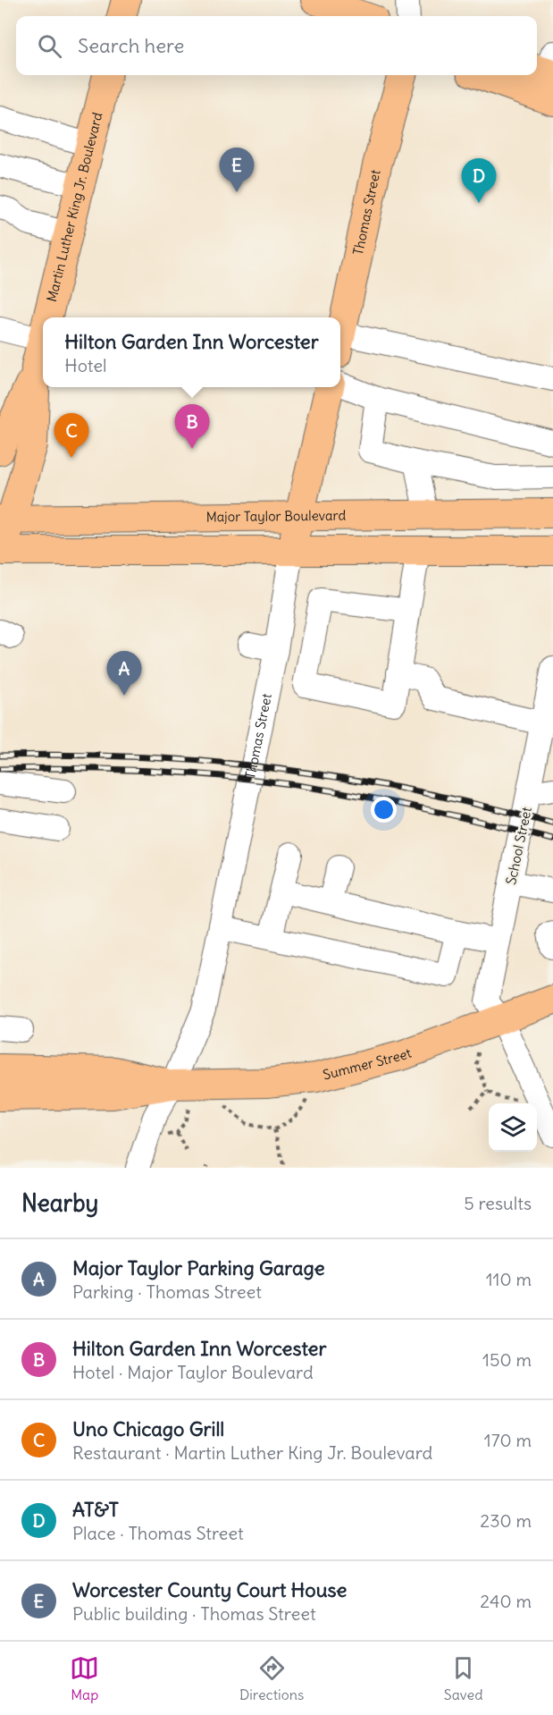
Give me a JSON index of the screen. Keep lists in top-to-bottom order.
{
  "streets": {
    "main road": [
      "Martin Luther King Jr. Boulevard",
      "Thomas Street",
      "Major Taylor Boulevard",
      "Summer Street"
    ],
    "street": ["School Street"]
  },
  "crossings": [
    ["Martin Luther King Jr. Boulevard", "Major Taylor Boulevard"],
    ["Thomas Street", "Major Taylor Boulevard"],
    ["Thomas Street", "Summer Street"],
    ["School Street", "Summer Street"]
  ],
  "page": {
    "search": "Search here",
    "pins": [
      "E",
      "D",
      "B",
      "C",
      "A"
    ],
    "popup": ["Hilton Garden Inn Worcester", "Hotel"],
    "heading": ["Nearby", "5 results"],
    "list": [
      {
        "mark": "A",
        "name": "Major Taylor Parking Garage",
        "note": "Parking · Thomas Street",
        "value": "110 m"
      },
      {
        "mark": "B",
        "name": "Hilton Garden Inn Worcester",
        "note": "Hotel · Major Taylor Boulevard",
        "value": "150 m"
      },
      {
        "mark": "C",
        "name": "Uno Chicago Grill",
        "note": "Restaurant · Martin Luther King Jr. Boulevard",
        "value": "170 m"
      },
      {
        "mark": "D",
        "name": "AT&T",
        "note": "Place · Thomas Street",
        "value": "230 m"
      },
      {
        "mark": "E",
        "name": "Worcester County Court House",
        "note": "Public building · Thomas Street",
        "value": "240 m"
      }
    ],
    "nav": ["Map", "Directions", "Saved"]
  }
}
